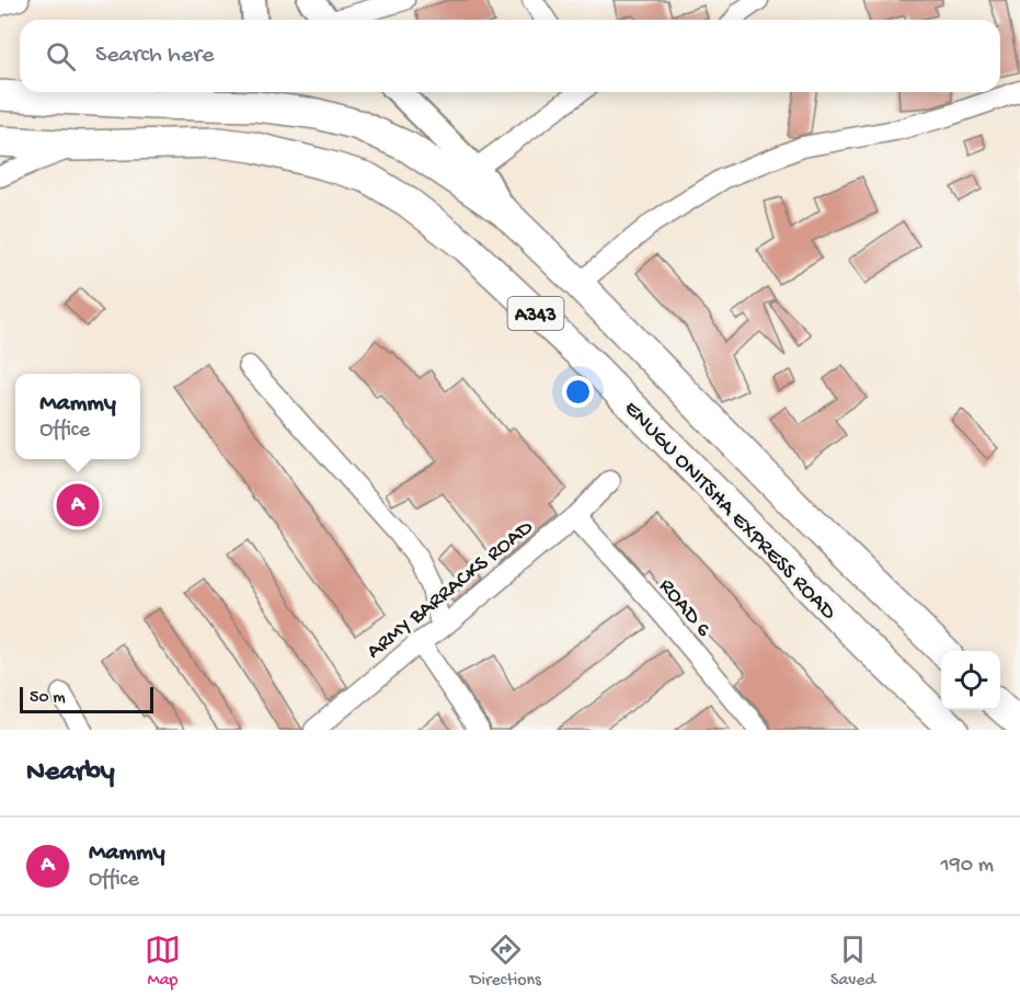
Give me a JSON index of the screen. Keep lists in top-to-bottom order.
{
  "streets": {
    "highway": ["A343", "ENUGU ONITSHA EXPRESS ROAD"],
    "street": ["ARMY BARRACKS ROAD", "ROAD 6"]
  },
  "crossings": [
    ["ARMY BARRACKS ROAD", "ROAD 6"]
  ],
  "scale_bar": "50 m",
  "page": {
    "search": "Search here",
    "popup": ["Mammy", "Office"],
    "pins": "A",
    "scale": "50 m",
    "heading": "Nearby",
    "list": [
      {
        "mark": "A",
        "name": "Mammy",
        "note": "Office",
        "value": "190 m"
      }
    ],
    "nav": ["Map", "Directions", "Saved"]
  }
}
